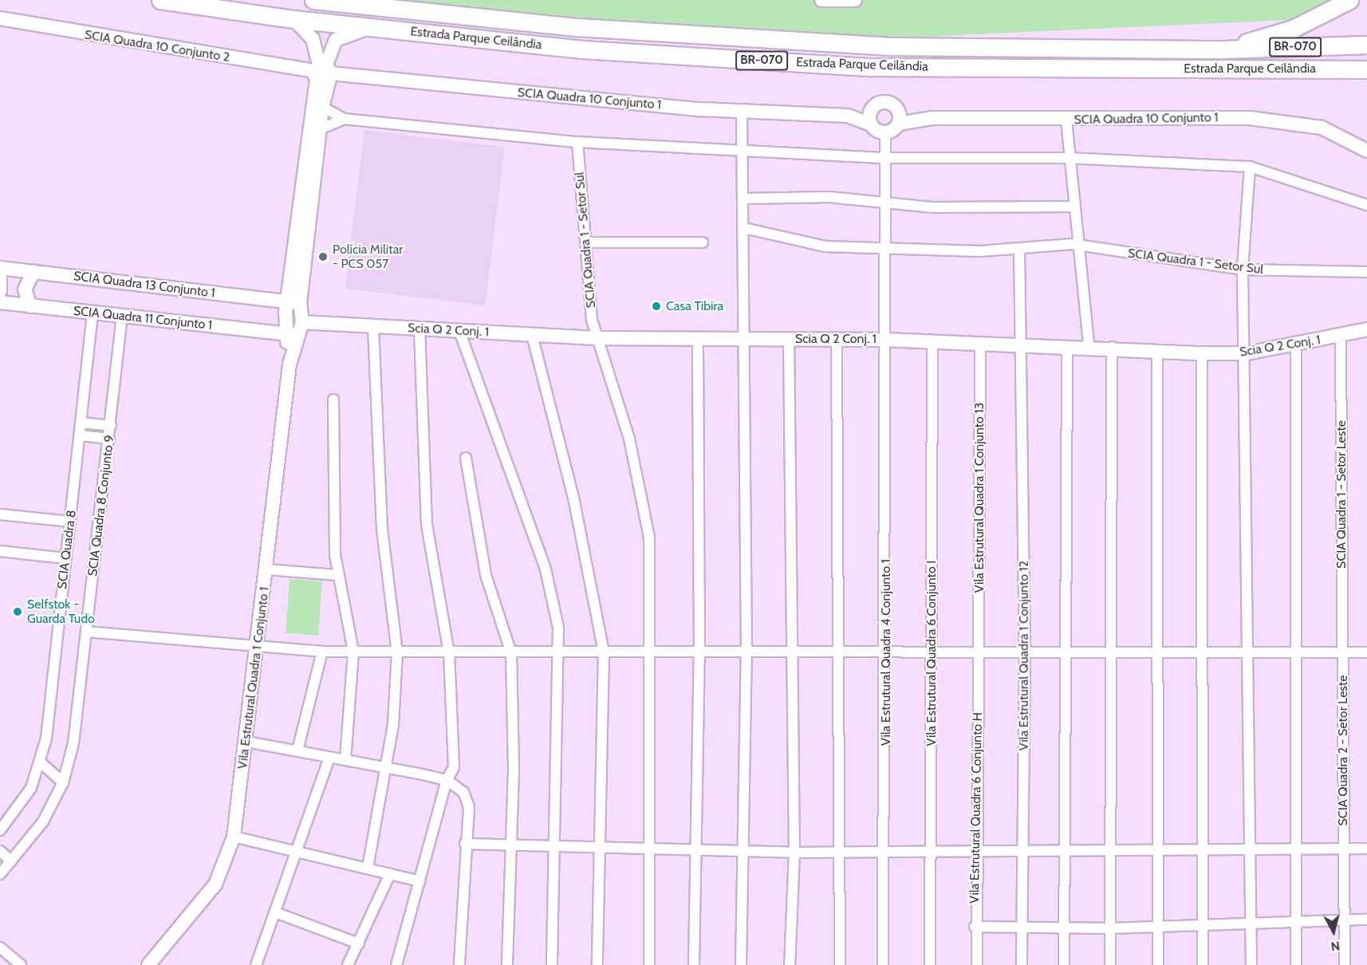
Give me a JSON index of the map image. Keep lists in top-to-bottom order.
{
  "streets": {
    "highway": ["Estrada Parque Ceilândia", "BR-070"],
    "street": [
      "SCIA Quadra 10 Conjunto 2",
      "SCIA Quadra 10 Conjunto 1",
      "SCIA Quadra 1 - Setor Sul",
      "SCIA Quadra 13 Conjunto 1",
      "SCIA Quadra 11 Conjunto 1",
      "Scia Q 2 Conj. 1",
      "SCIA Quadra 1 - Setor Leste",
      "Vila Estrutural Quadra 1 Conjunto 13",
      "SCIA Quadra 8 Conjunto 9",
      "SCIA Quadra 8",
      "Vila Estrutural Quadra 4 Conjunto 1",
      "Vila Estrutural Quadra 6 Conjunto I",
      "Vila Estrutural Quadra 1 Conjunto 12",
      "Vila Estrutural Quadra 1 Conjunto 1",
      "SCIA Quadra 2 - Setor Leste",
      "Vila Estrutural Quadra 6 Conjunto H"
    ]
  },
  "crossings": [
    ["SCIA Quadra 10 Conjunto 2", "SCIA Quadra 10 Conjunto 1"],
    ["SCIA Quadra 10 Conjunto 1", "Vila Estrutural Quadra 4 Conjunto 1"],
    ["SCIA Quadra 1 - Setor Sul", "Scia Q 2 Conj. 1"],
    ["SCIA Quadra 1 - Setor Sul", "Vila Estrutural Quadra 4 Conjunto 1"],
    ["SCIA Quadra 1 - Setor Sul", "Vila Estrutural Quadra 1 Conjunto 12"],
    ["SCIA Quadra 13 Conjunto 1", "Vila Estrutural Quadra 1 Conjunto 1"],
    ["SCIA Quadra 11 Conjunto 1", "SCIA Quadra 8 Conjunto 9"],
    ["SCIA Quadra 11 Conjunto 1", "SCIA Quadra 8"],
    ["SCIA Quadra 11 Conjunto 1", "Vila Estrutural Quadra 1 Conjunto 1"],
    ["Scia Q 2 Conj. 1", "SCIA Quadra 1 - Setor Leste"],
    ["Scia Q 2 Conj. 1", "Vila Estrutural Quadra 1 Conjunto 13"],
    ["Scia Q 2 Conj. 1", "Vila Estrutural Quadra 4 Conjunto 1"],
    ["Scia Q 2 Conj. 1", "Vila Estrutural Quadra 6 Conjunto I"],
    ["Scia Q 2 Conj. 1", "Vila Estrutural Quadra 1 Conjunto 12"],
    ["SCIA Quadra 1 - Setor Leste", "SCIA Quadra 2 - Setor Leste"],
    ["Vila Estrutural Quadra 1 Conjunto 13", "Vila Estrutural Quadra 6 Conjunto H"]
  ],
  "places": ["Polícia Militar - PCS 057", "Casa Tibira", "Selfstok - Guarda Tudo"],
  "north": "bottom"
}
